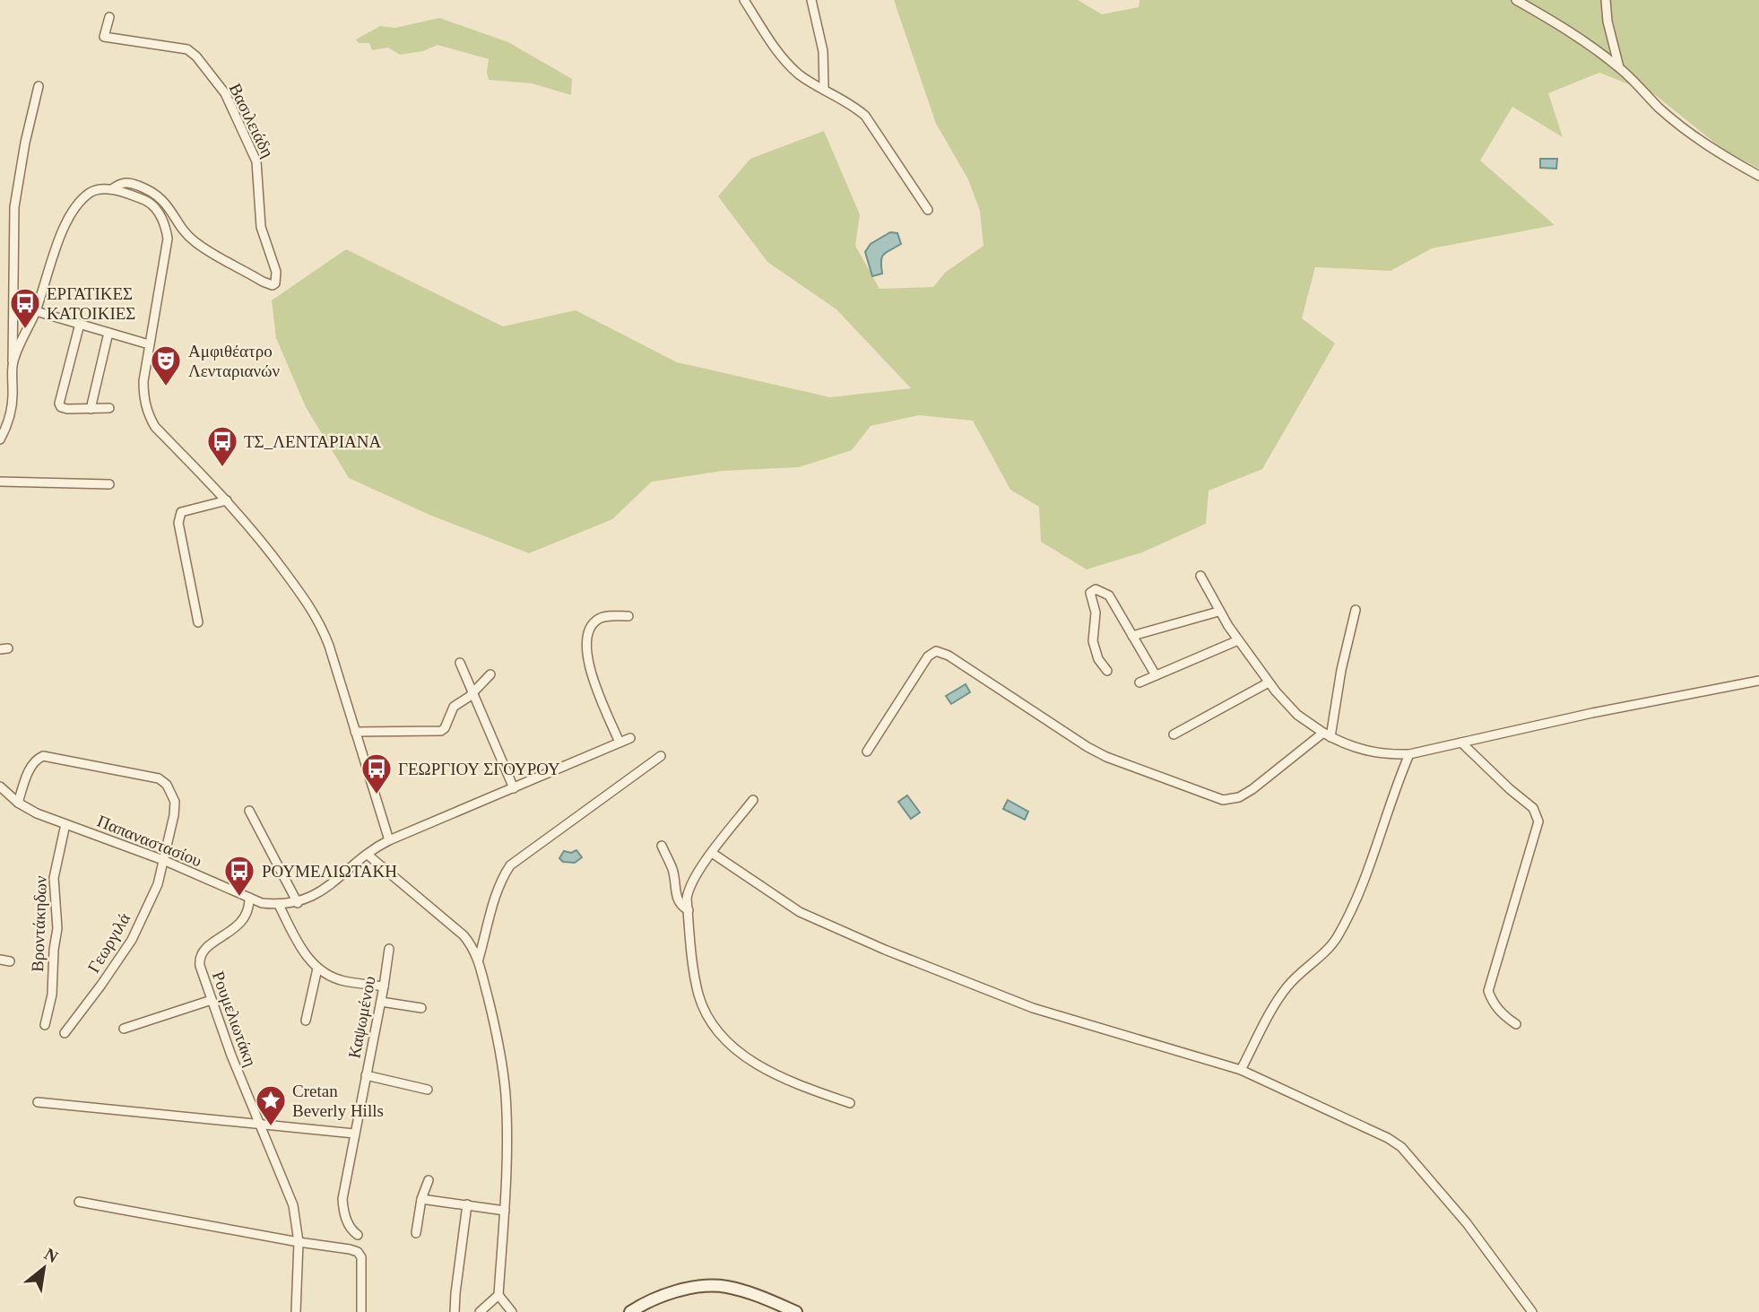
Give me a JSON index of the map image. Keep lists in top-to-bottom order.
{
  "streets": {
    "street": [
      "Βασιλειάδη",
      "Παπαναστασίου",
      "Βροντάκηδων",
      "Γεωργιλά",
      "Καψωμένου",
      "Ρουμελιωτάκη"
    ]
  },
  "crossings": [
    ["Παπαναστασίου", "Βροντάκηδων"],
    ["Παπαναστασίου", "Γεωργιλά"],
    ["Παπαναστασίου", "Ρουμελιωτάκη"]
  ],
  "places": {
    "bus stop": [
      "ΕΡΓΑΤΙΚΕΣ ΚΑΤΟΙΚΙΕΣ",
      "ΤΣ_ΛΕΝΤΑΡΙΑΝΑ",
      "ΓΕΩΡΓΙΟΥ ΣΓΟΥΡΟΥ",
      "ΡΟΥΜΕΛΙΩΤΑΚΗ"
    ],
    "theatre": ["Αμφιθέατρο Λενταριανών"],
    "place": ["Cretan Beverly Hills"]
  },
  "north": "top right"
}
